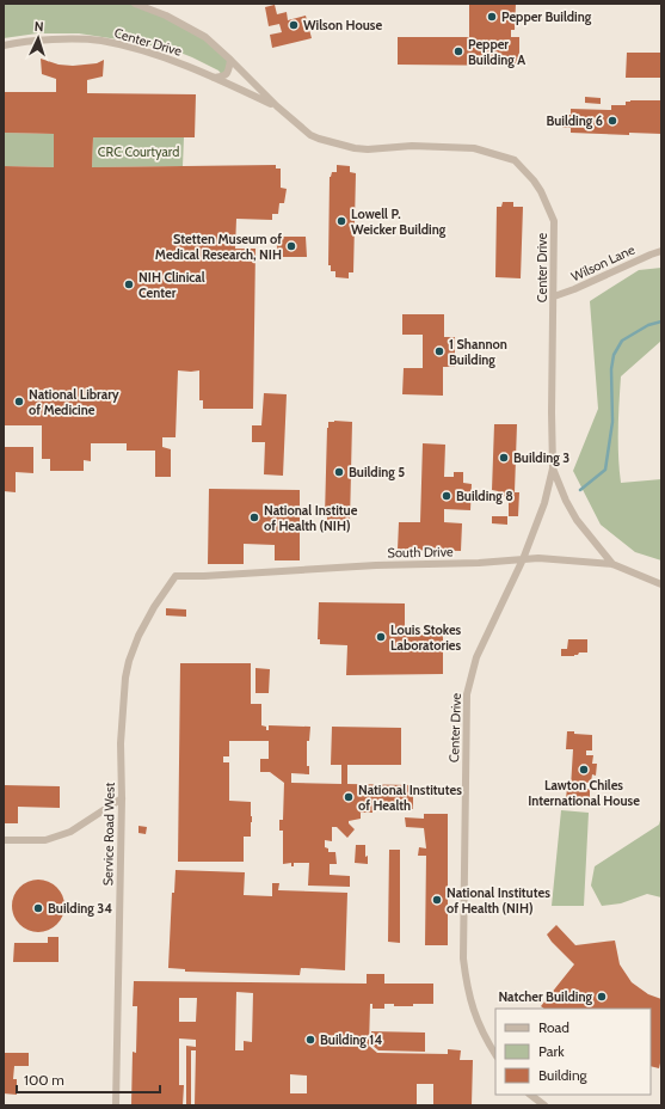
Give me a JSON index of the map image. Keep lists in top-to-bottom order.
{
  "streets": {
    "street": [
      "Center Drive",
      "Wilson Lane",
      "South Drive",
      "Service Road West"
    ]
  },
  "crossings": [
    ["Center Drive", "Wilson Lane"],
    ["Center Drive", "South Drive"],
    ["South Drive", "Service Road West"]
  ],
  "parks": ["CRC Courtyard"],
  "places": [
    "Pepper Building",
    "Wilson House",
    "Pepper Building A",
    "Building 6",
    "Lowell P. Weicker Building",
    "Stetten Museum of Medical Research, NIH",
    "NIH Clinical Center",
    "1 Shannon Building",
    "National Library of Medicine",
    "Building 3",
    "Building 5",
    "Building 8",
    "National Institue of Health (NIH)",
    "Louis Stokes Laboratories",
    "Lawton Chiles International House",
    "National Institutes of Health",
    "National Institutes of Health (NIH)",
    "Building 34",
    "Natcher Building",
    "Building 14"
  ],
  "legend": ["Road", "Park", "Building"],
  "scale_bar": "100 m",
  "north": "top"
}
